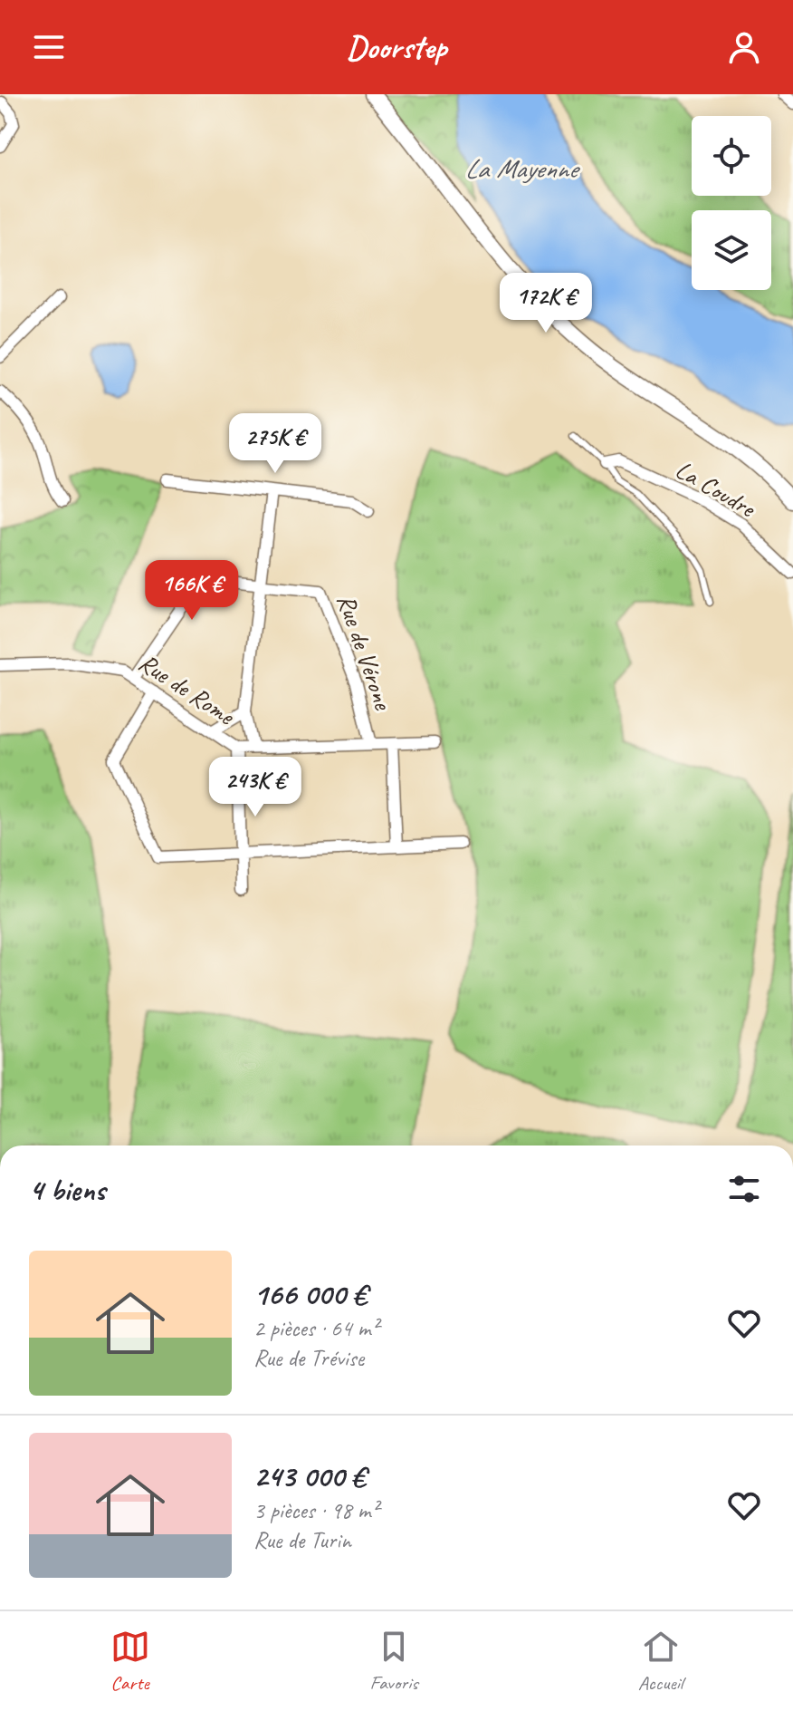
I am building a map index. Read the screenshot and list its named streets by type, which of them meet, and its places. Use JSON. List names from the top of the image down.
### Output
{
  "streets": {
    "street": ["La Coudre", "Rue de Vérone", "Rue de Rome"]
  },
  "crossings": [
    ["Rue de Vérone", "Rue de Rome"]
  ],
  "water": ["La Mayenne"],
  "page": {
    "header": "Doorstep",
    "price": [
      "172K €",
      "275K €",
      "166K €",
      "243K €"
    ],
    "heading": "4 biens",
    "list": [
      {
        "name": "166 000 €",
        "note": "2 pièces · 64 m² · Rue de Trévise"
      },
      {
        "name": "243 000 €",
        "note": "3 pièces · 98 m² · Rue de Turin"
      }
    ],
    "tabs": ["Carte", "Favoris", "Accueil"]
  }
}
